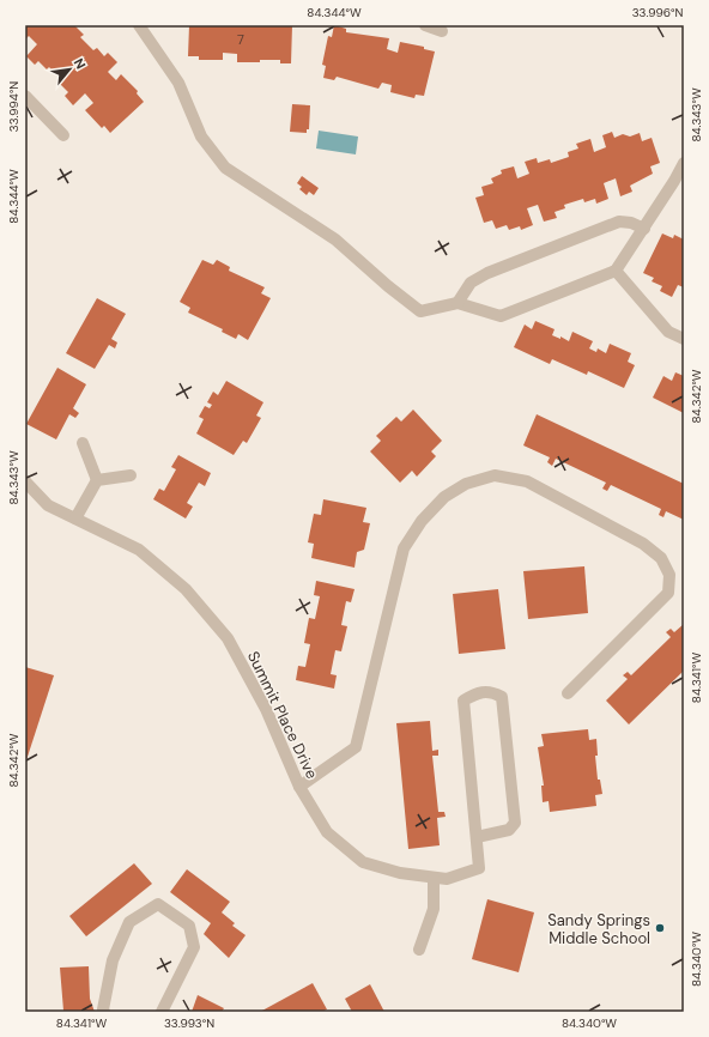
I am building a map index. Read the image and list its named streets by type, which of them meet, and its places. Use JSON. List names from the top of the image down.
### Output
{
  "streets": {
    "street": ["Summit Place Drive"]
  },
  "places": ["Sandy Springs Middle School"],
  "house_numbers": ["7"],
  "north": "top right",
  "coordinates": [
    "84.344°W",
    "33.996°N",
    "33.994°N",
    "84.343°W",
    "84.342°W",
    "84.341°W",
    "84.340°W",
    "33.993°N"
  ]
}
